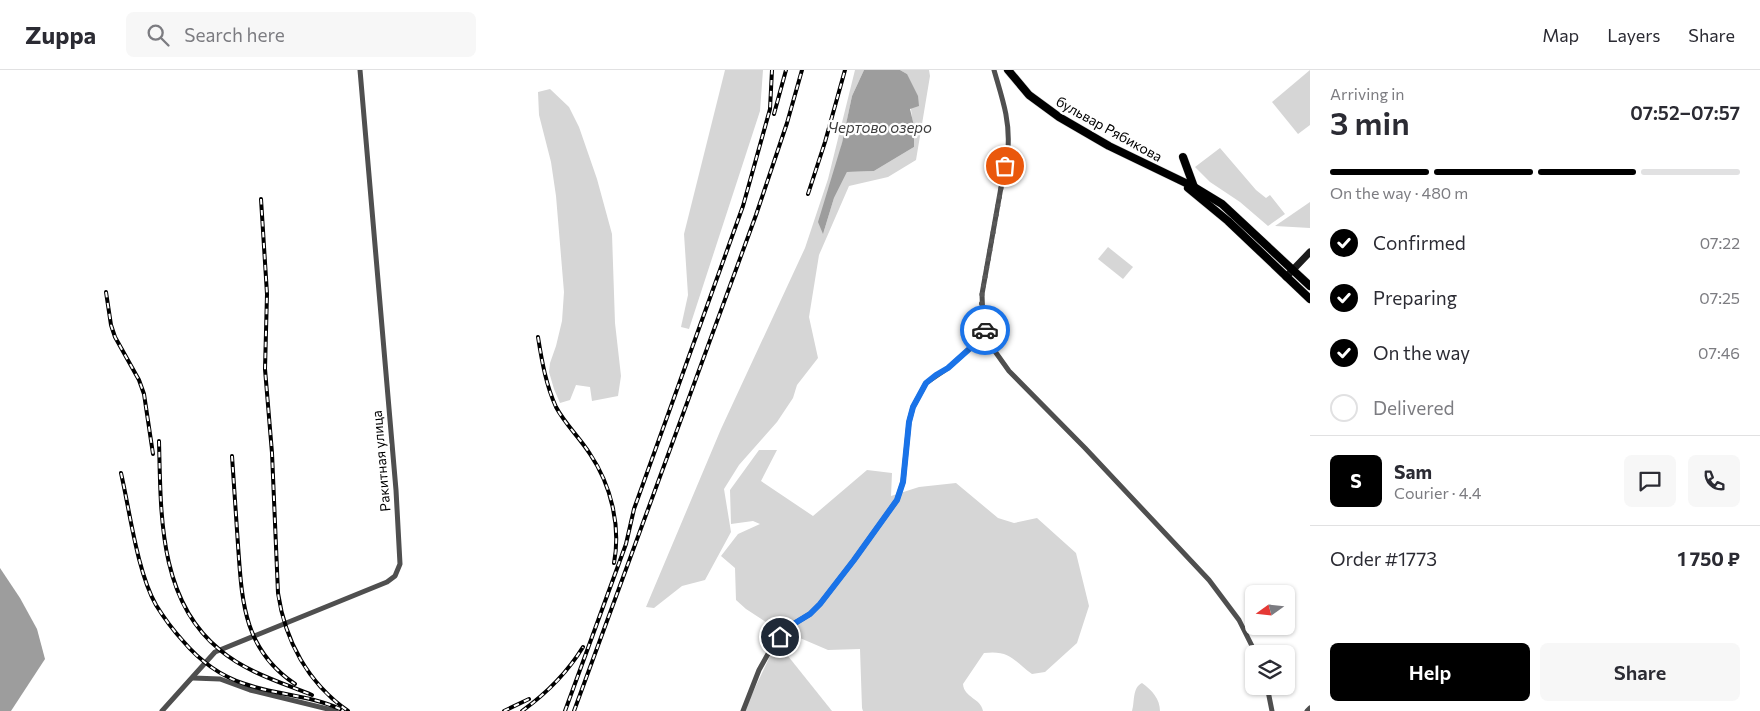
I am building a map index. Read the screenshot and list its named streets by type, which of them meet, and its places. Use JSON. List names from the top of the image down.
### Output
{
  "streets": {
    "main road": ["бульвар Рябикова"],
    "street": ["Ракитная улица"]
  },
  "water": ["Чертово озеро"],
  "north": "left",
  "page": {
    "header": "Zuppa",
    "search": "Search here",
    "nav": ["Map", "Layers", "Share"],
    "heading": ["3 min", "Arriving in", "07:52–07:57"],
    "panel": [
      "Sam",
      "Courier · 4.4",
      "Order #1773",
      "1 750 ₽"
    ],
    "bar": "On the way · 480 m",
    "list": [
      ["Confirmed", "07:22"],
      ["Preparing", "07:25"],
      ["On the way", "07:46"],
      "Delivered"
    ],
    "round": "S",
    "buttons": ["Help", "Share"]
  }
}
